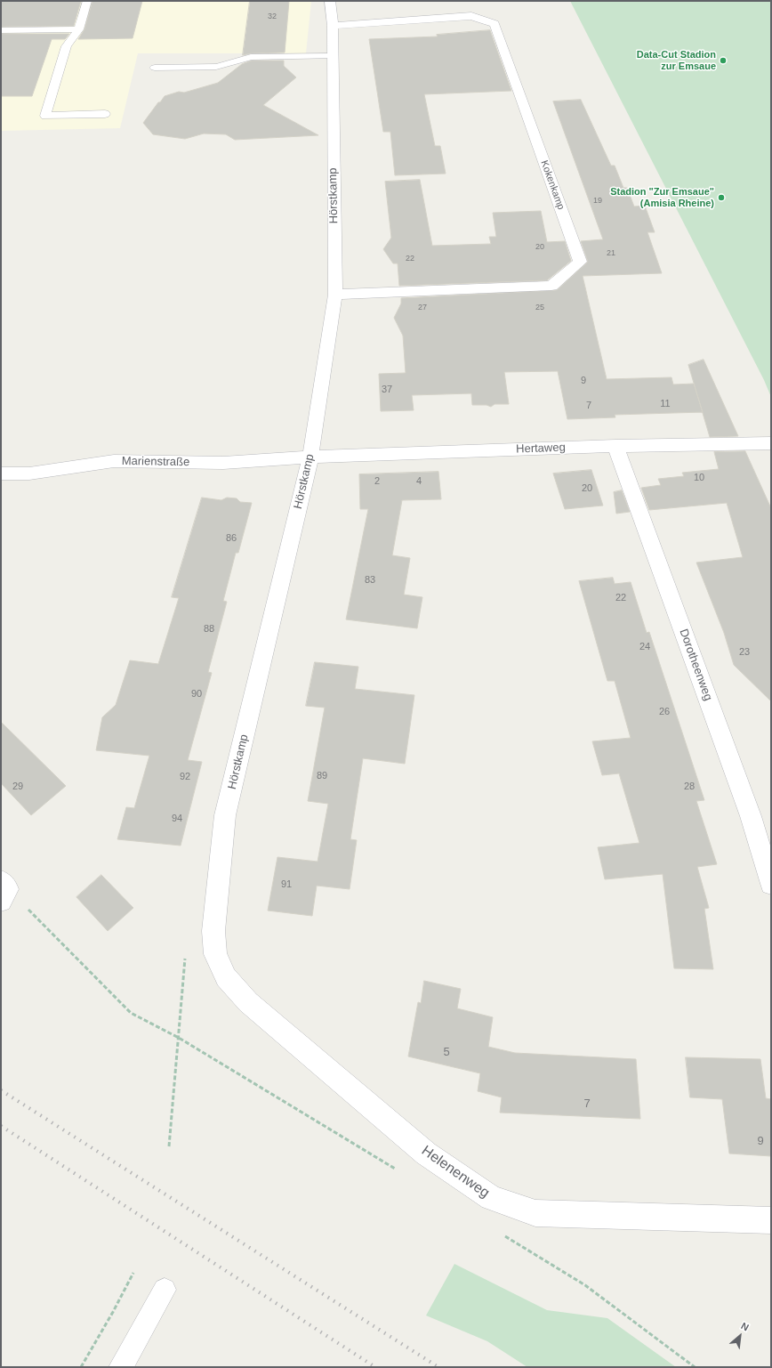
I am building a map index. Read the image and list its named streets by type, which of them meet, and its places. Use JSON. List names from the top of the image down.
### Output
{
  "streets": {
    "street": [
      "Kokenkamp",
      "Hörstkamp",
      "Hertaweg",
      "Marienstraße",
      "Dorotheenweg",
      "Helenenweg"
    ]
  },
  "crossings": [
    ["Kokenkamp", "Hörstkamp"],
    ["Hörstkamp", "Hertaweg"],
    ["Hörstkamp", "Marienstraße"],
    ["Hörstkamp", "Helenenweg"],
    ["Hertaweg", "Marienstraße"],
    ["Hertaweg", "Dorotheenweg"]
  ],
  "places": ["Data-Cut Stadion zur Emsaue", "Stadion \"Zur Emsaue\" (Amisia Rheine)"],
  "house_numbers": [
    "32",
    "19",
    "20",
    "21",
    "22",
    "27",
    "25",
    "9",
    "37",
    "11",
    "7",
    "10",
    "2",
    "4",
    "20",
    "86",
    "83",
    "22",
    "88",
    "24",
    "23",
    "90",
    "26",
    "89",
    "92",
    "29",
    "28",
    "94",
    "91",
    "5",
    "7",
    "9"
  ],
  "north": "top right"
}
